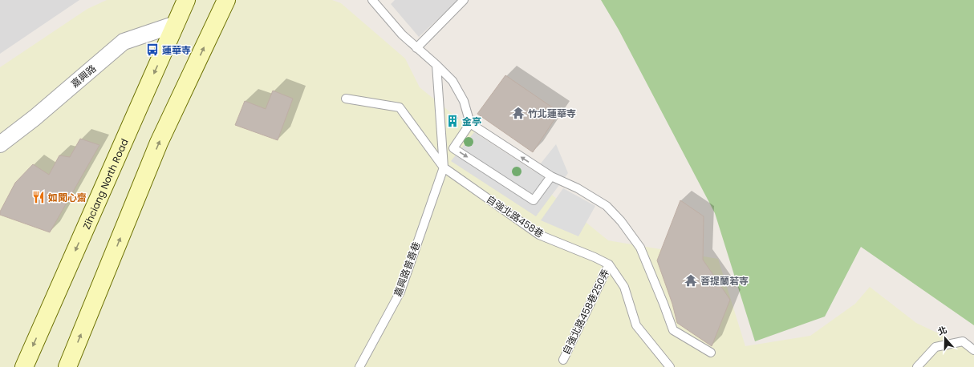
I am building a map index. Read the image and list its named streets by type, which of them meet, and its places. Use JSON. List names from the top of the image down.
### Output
{
  "streets": {
    "main road": ["Zihciang North Road"],
    "street": ["嘉興路"],
    "lane": ["自強北路458巷", "嘉興路普善巷", "自強北路458巷250弄"]
  },
  "crossings": [
    ["嘉興路", "Zihciang North Road"],
    ["自強北路458巷", "嘉興路普善巷"],
    ["自強北路458巷", "自強北路458巷250弄"]
  ],
  "places": {
    "bus stop": ["蓮華寺"],
    "temple": ["竹北蓮華寺", "菩提蘭若寺"],
    "building": ["金亭"],
    "restaurant": ["如聞心齋"]
  },
  "north": "top"
}
